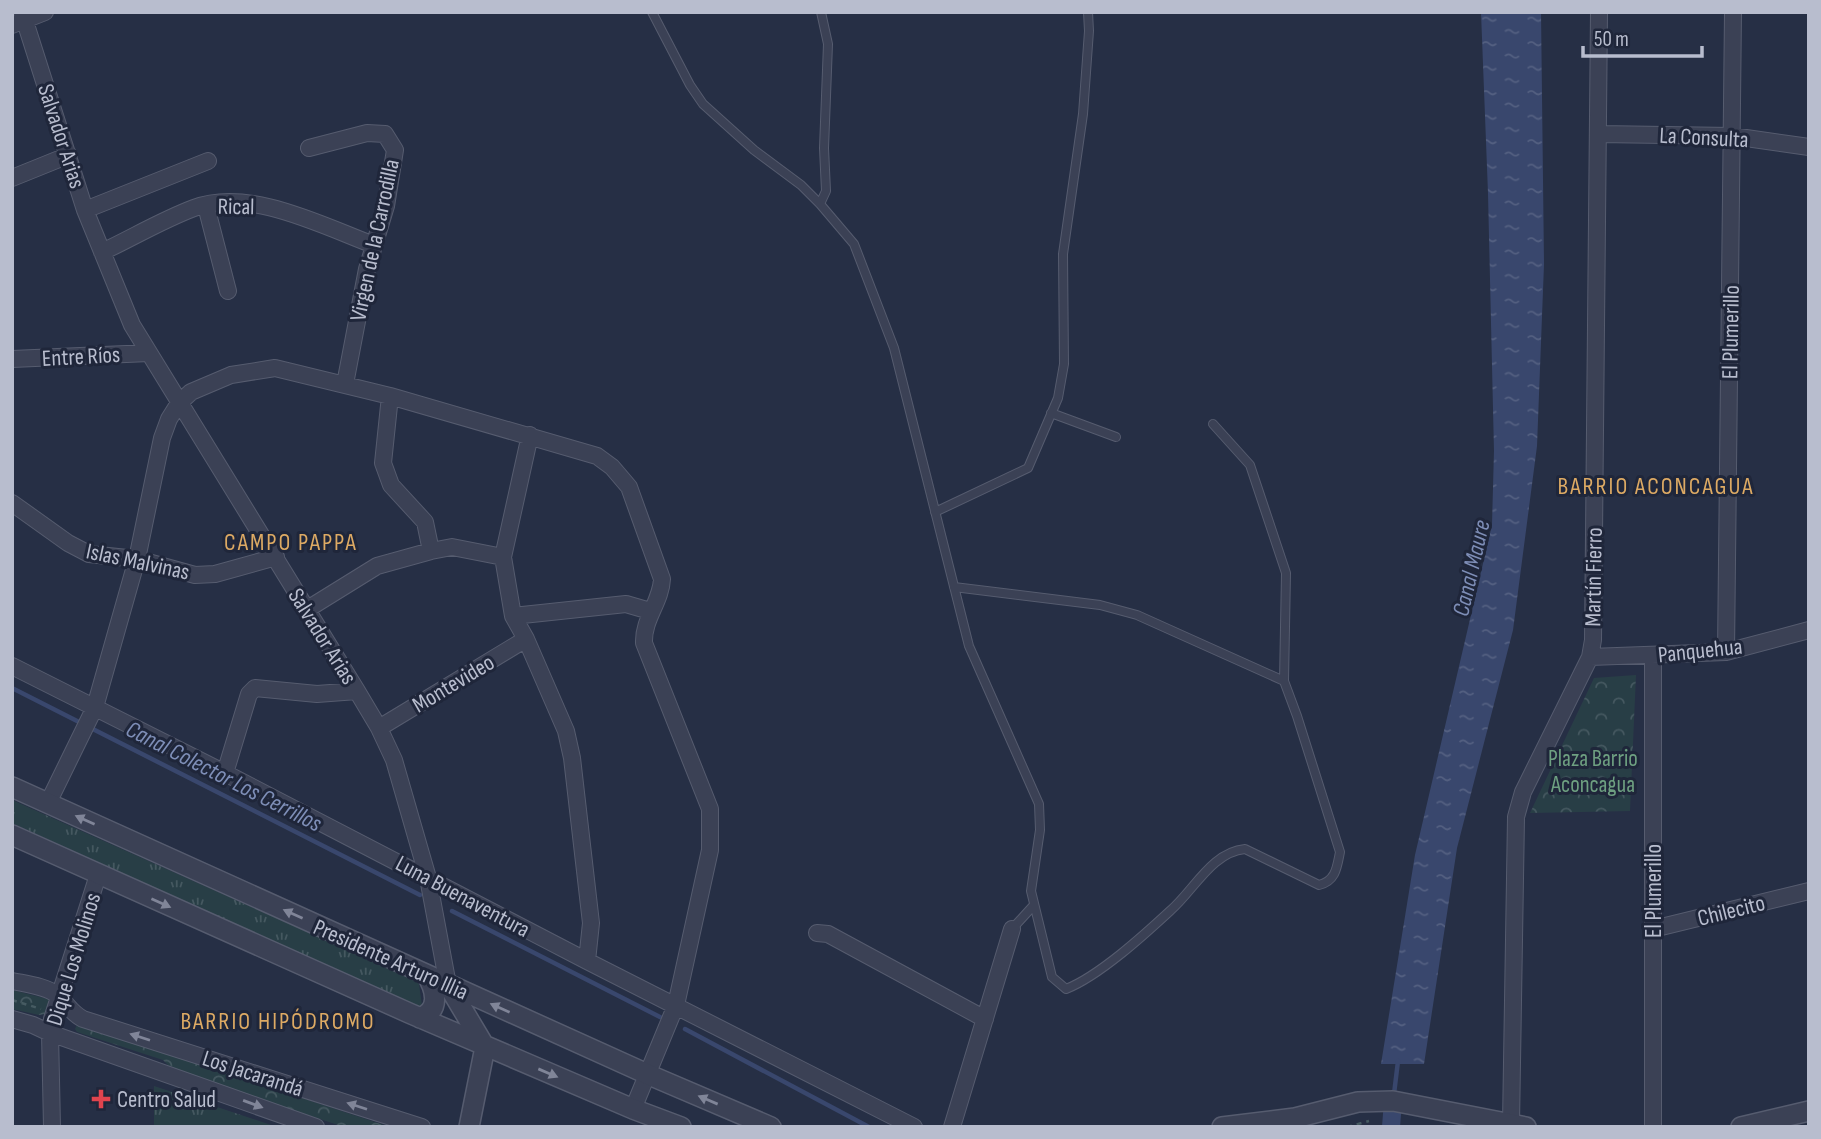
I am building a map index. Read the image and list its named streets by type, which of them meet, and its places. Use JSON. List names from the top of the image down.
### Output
{
  "streets": {
    "street": [
      "Salvador Arias",
      "La Consulta",
      "Rical",
      "Virgen de la Carrodilla",
      "El Plumerillo",
      "Entre Ríos",
      "Islas Malvinas",
      "Martín Fierro",
      "Panquehua",
      "Montevideo",
      "Luna Buenaventura",
      "Chilecito",
      "Dique Los Molinos",
      "Presidente Arturo Illia",
      "Los Jacarandá"
    ]
  },
  "crossings": [
    ["Salvador Arias", "Rical"],
    ["Salvador Arias", "Entre Ríos"],
    ["Salvador Arias", "Islas Malvinas"],
    ["Salvador Arias", "Montevideo"],
    ["Salvador Arias", "Luna Buenaventura"],
    ["Salvador Arias", "Presidente Arturo Illia"],
    ["La Consulta", "El Plumerillo"],
    ["La Consulta", "Martín Fierro"],
    ["Rical", "Virgen de la Carrodilla"],
    ["El Plumerillo", "Panquehua"],
    ["El Plumerillo", "Chilecito"],
    ["Martín Fierro", "Panquehua"],
    ["Dique Los Molinos", "Presidente Arturo Illia"],
    ["Dique Los Molinos", "Los Jacarandá"]
  ],
  "districts": ["BARRIO ACONCAGUA", "CAMPO PAPPA", "BARRIO HIPÓDROMO"],
  "water": ["Canal Maure", "Canal Colector Los Cerrillos"],
  "parks": ["Plaza Barrio Aconcagua"],
  "places": {
    "health": ["Centro Salud"]
  },
  "scale_bar": "50 m"
}
